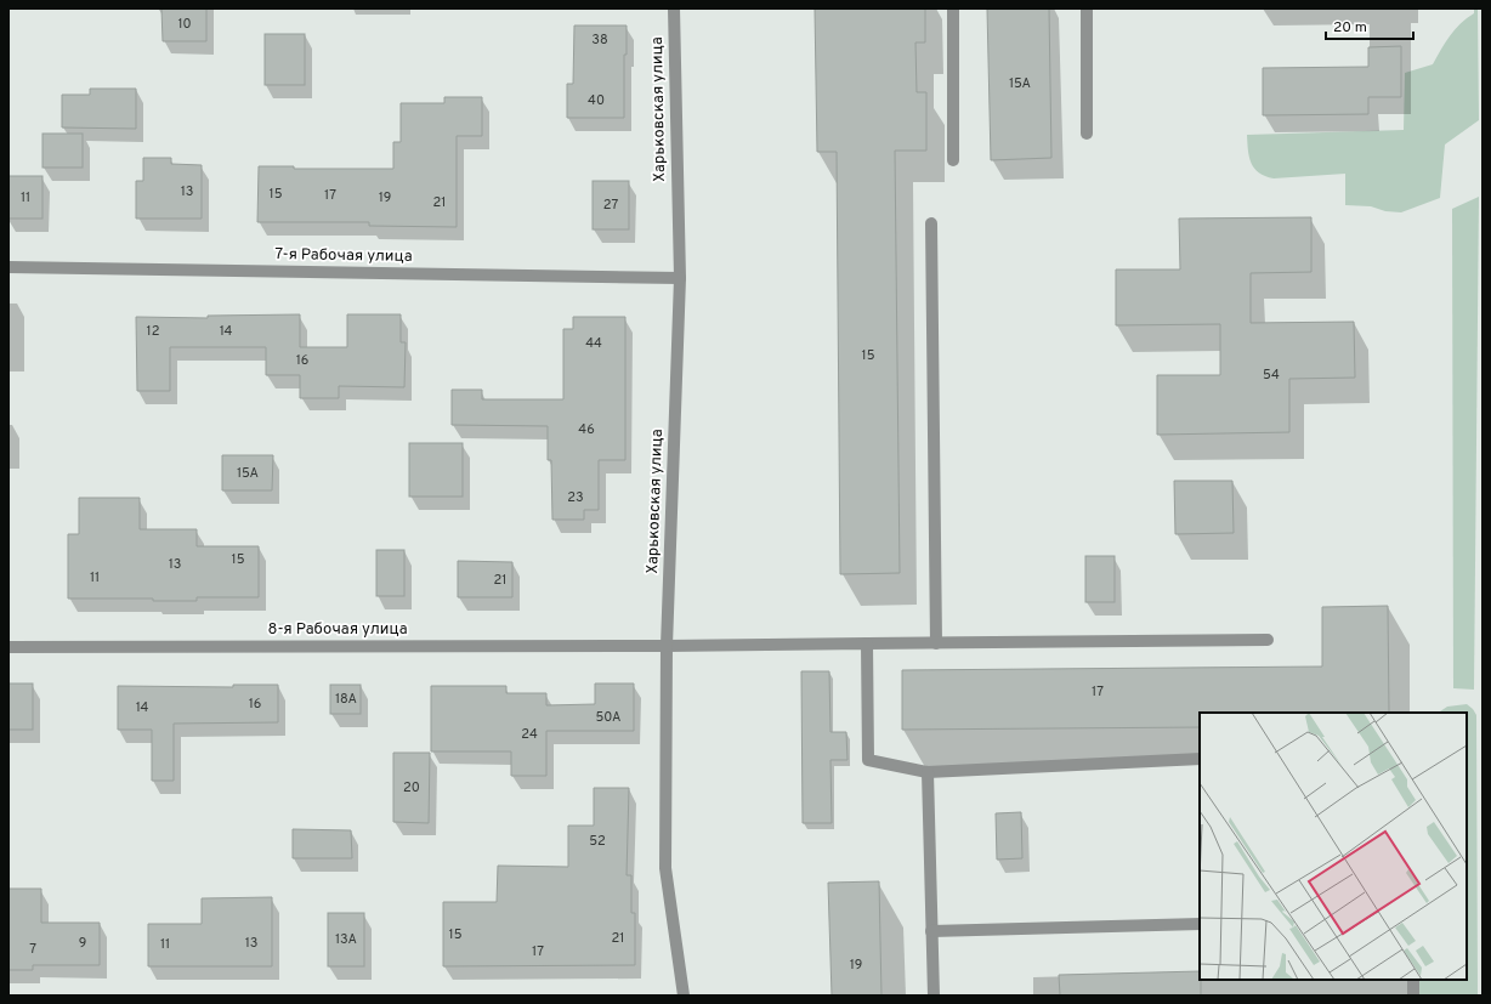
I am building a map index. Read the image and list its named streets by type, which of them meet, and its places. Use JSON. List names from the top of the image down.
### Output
{
  "streets": {
    "street": ["Харьковская улица", "7-я Рабочая улица", "8-я Рабочая улица"]
  },
  "crossings": [
    ["Харьковская улица", "7-я Рабочая улица"],
    ["Харьковская улица", "8-я Рабочая улица"]
  ],
  "house_numbers": [
    "10",
    "38",
    "15А",
    "40",
    "13",
    "15",
    "17",
    "11",
    "19",
    "21",
    "27",
    "12",
    "14",
    "44",
    "15",
    "16",
    "54",
    "46",
    "15А",
    "23",
    "15",
    "13",
    "11",
    "21",
    "17",
    "18А",
    "16",
    "14",
    "50А",
    "24",
    "20",
    "52",
    "15",
    "21",
    "13А",
    "9",
    "13",
    "11",
    "7",
    "17",
    "19"
  ],
  "scale_bar": "20 m"
}
